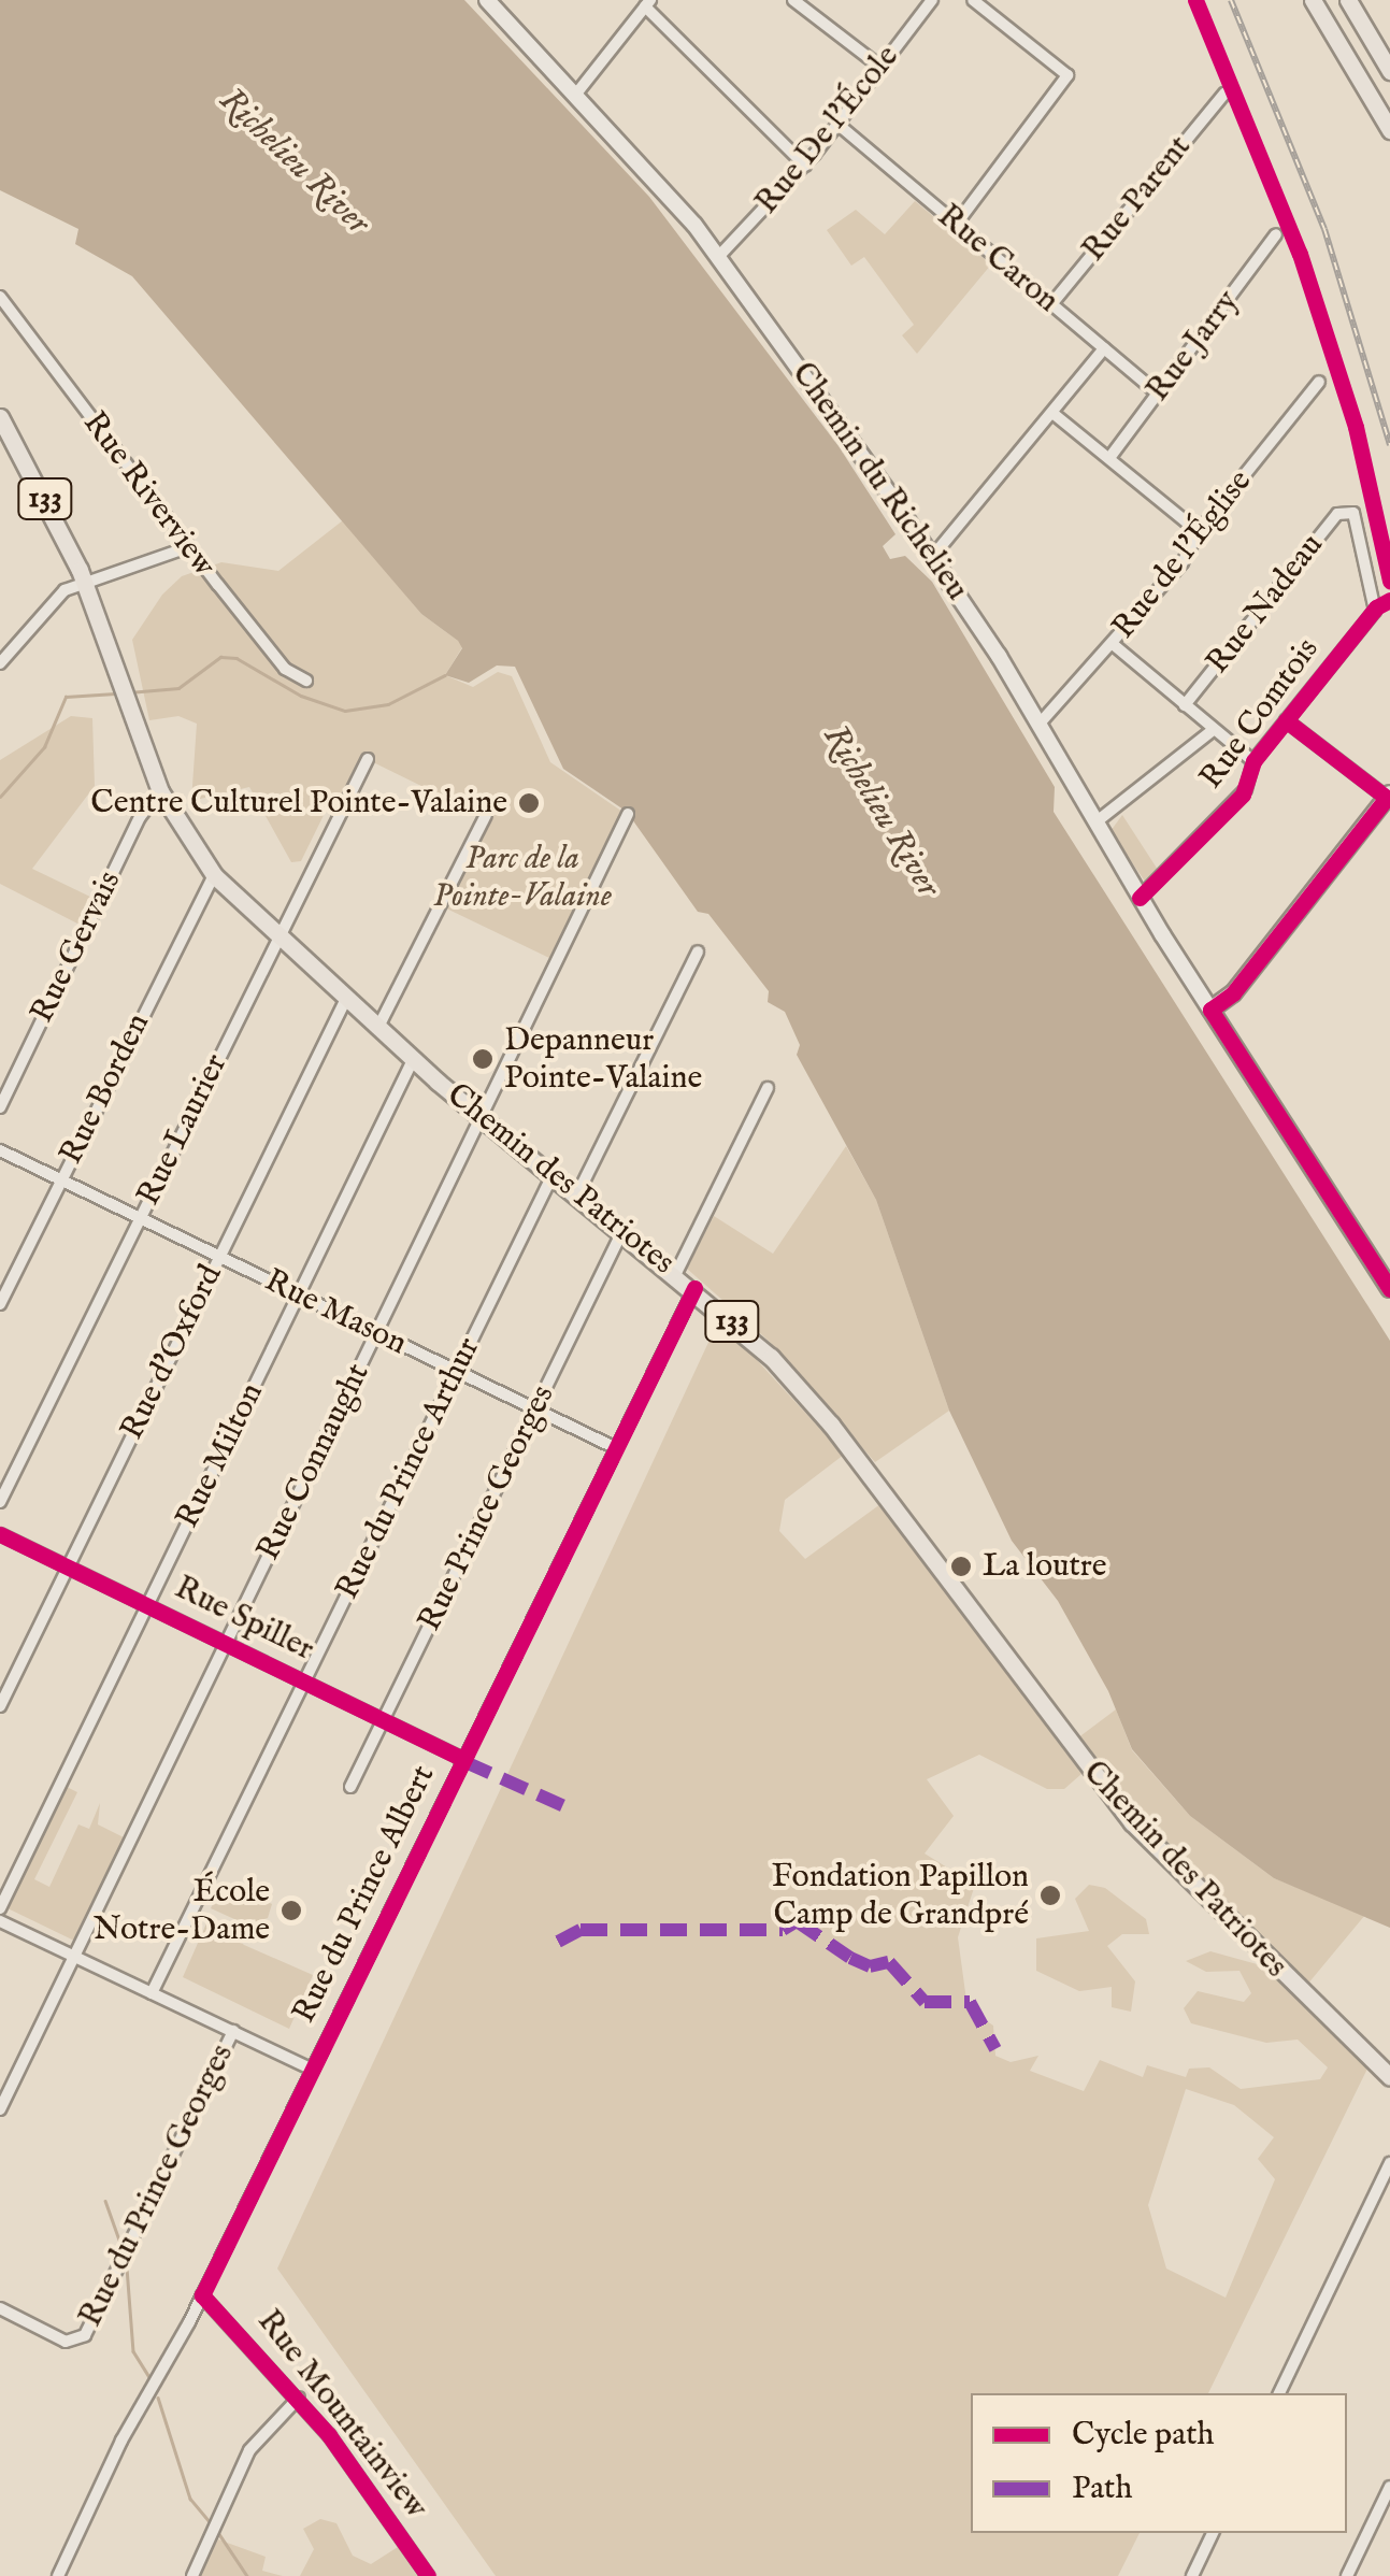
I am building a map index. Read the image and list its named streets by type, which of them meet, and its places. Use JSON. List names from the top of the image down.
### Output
{
  "streets": {
    "main road": ["Chemin du Richelieu", "133", "Chemin des Patriotes"],
    "street": [
      "Rue De l'École",
      "Rue Parent",
      "Rue Caron",
      "Rue Jarry",
      "Rue Riverview",
      "Rue de l'Église",
      "Rue Nadeau",
      "Rue Comtois",
      "Rue Gervais",
      "Rue Borden",
      "Rue Laurier",
      "Rue Mason",
      "Rue d'Oxford",
      "Rue Milton",
      "Rue Connaught",
      "Rue du Prince Arthur",
      "Rue Prince Georges",
      "Rue Spiller",
      "Rue du Prince Albert",
      "Rue du Prince Georges",
      "Rue Mountainview"
    ]
  },
  "crossings": [
    ["Rue De l'École", "Rue Caron"],
    ["Rue De l'École", "Chemin du Richelieu"],
    ["Rue Parent", "Rue Caron"],
    ["Rue Caron", "Rue Jarry"],
    ["Chemin du Richelieu", "Rue de l'Église"],
    ["Chemin du Richelieu", "Rue Comtois"],
    ["Rue Nadeau", "Rue Comtois"],
    ["Rue Gervais", "Chemin des Patriotes"],
    ["Rue Borden", "Chemin des Patriotes"],
    ["Rue Borden", "Rue Mason"],
    ["Rue Laurier", "Chemin des Patriotes"],
    ["Rue Laurier", "Rue Mason"],
    ["Chemin des Patriotes", "Rue d'Oxford"],
    ["Chemin des Patriotes", "Rue Milton"],
    ["Chemin des Patriotes", "Rue Connaught"],
    ["Chemin des Patriotes", "Rue du Prince Arthur"],
    ["Chemin des Patriotes", "Rue Prince Georges"],
    ["Chemin des Patriotes", "Rue du Prince Albert"],
    ["Rue Mason", "Rue d'Oxford"],
    ["Rue Mason", "Rue Milton"],
    ["Rue Mason", "Rue Connaught"],
    ["Rue Mason", "Rue du Prince Arthur"],
    ["Rue Mason", "Rue Prince Georges"],
    ["Rue Mason", "Rue du Prince Albert"],
    ["Rue d'Oxford", "Rue Spiller"],
    ["Rue Milton", "Rue Spiller"],
    ["Rue Connaught", "Rue Spiller"],
    ["Rue du Prince Arthur", "Rue Spiller"],
    ["Rue Prince Georges", "Rue Spiller"],
    ["Rue Spiller", "Rue du Prince Albert"],
    ["Rue du Prince Albert", "Rue Mountainview"]
  ],
  "water": ["Richelieu River"],
  "parks": ["Parc de la Pointe-Valaine"],
  "places": [
    "Centre Culturel Pointe-Valaine",
    "Depanneur Pointe-Valaine",
    "La loutre",
    "Fondation Papillon Camp de Grandpré",
    "École Notre-Dame"
  ],
  "legend": ["Cycle path", "Path"]
}
